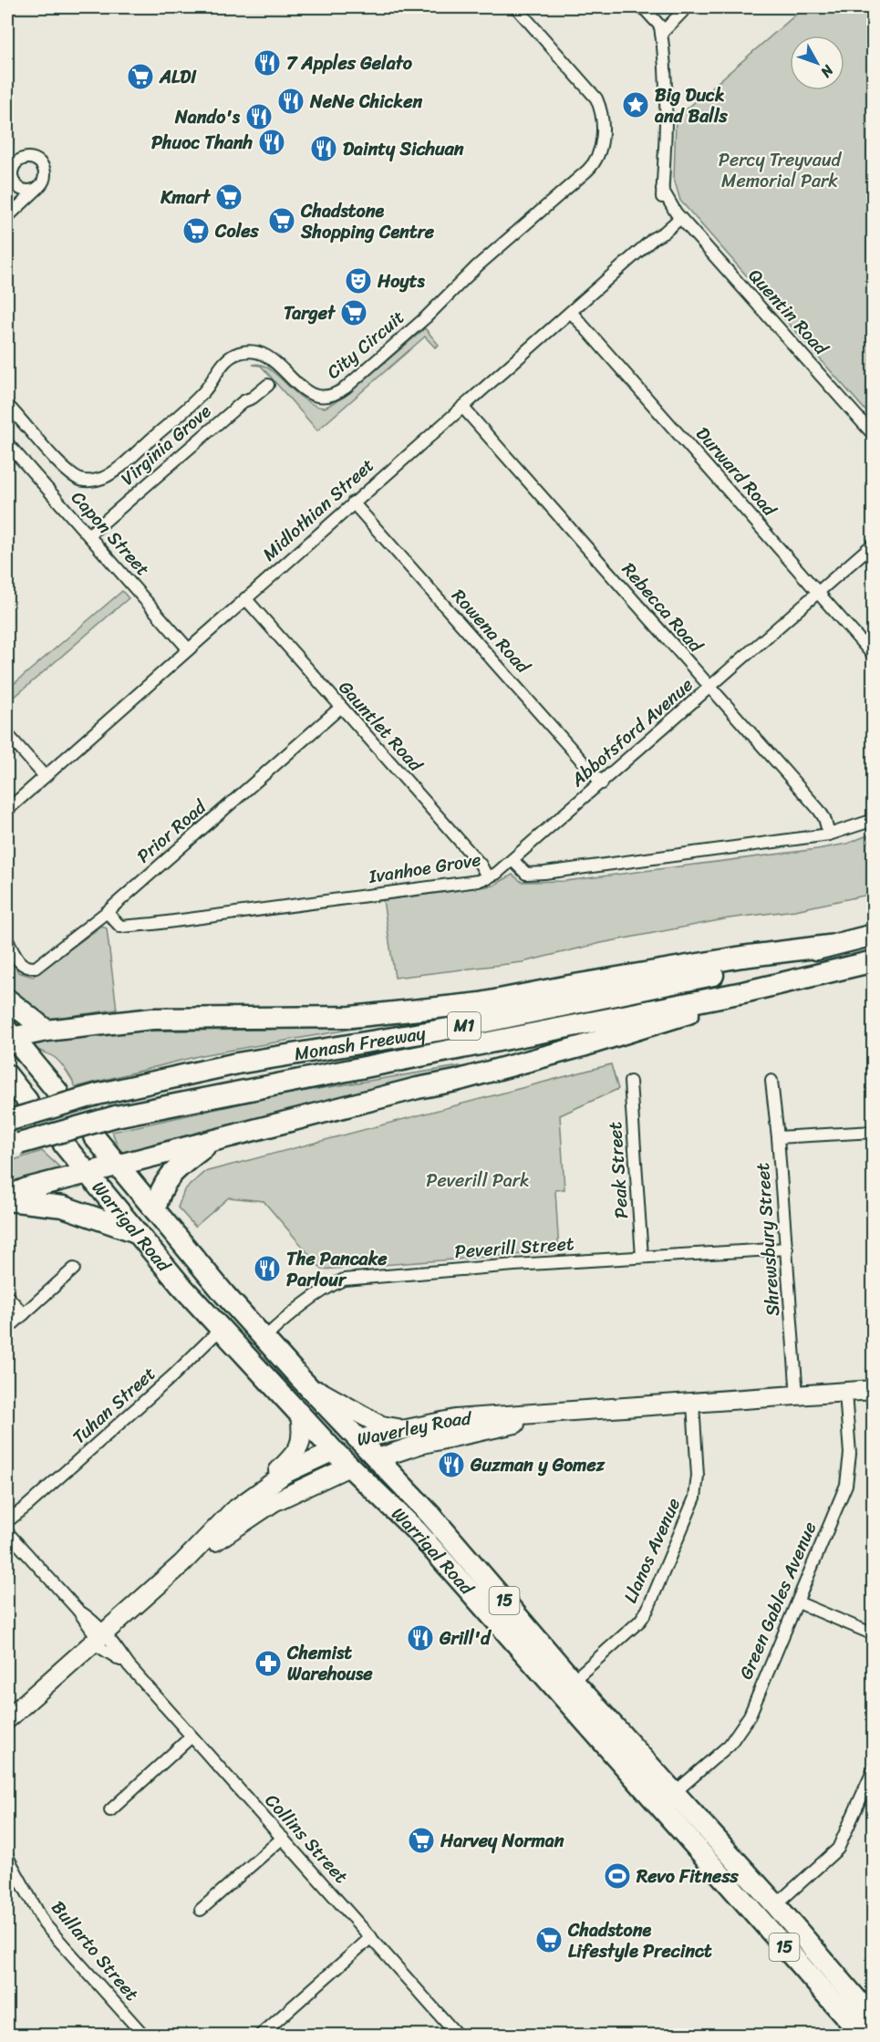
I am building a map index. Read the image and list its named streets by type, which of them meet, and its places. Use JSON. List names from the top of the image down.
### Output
{
  "streets": {
    "highway": [
      "M1",
      "Monash Freeway",
      "Warrigal Road",
      "Waverley Road",
      "15"
    ],
    "street": [
      "Quentin Road",
      "City Circuit",
      "Virginia Grove",
      "Durward Road",
      "Midlothian Street",
      "Capon Street",
      "Rebecca Road",
      "Rowena Road",
      "Gauntlet Road",
      "Abbotsford Avenue",
      "Prior Road",
      "Ivanhoe Grove",
      "Peak Street",
      "Shrewsbury Street",
      "Peverill Street",
      "Tuhan Street",
      "Llanos Avenue",
      "Green Gables Avenue",
      "Collins Street",
      "Bullarto Street"
    ]
  },
  "crossings": [
    ["Quentin Road", "Midlothian Street"],
    ["Virginia Grove", "Capon Street"],
    ["Durward Road", "Midlothian Street"],
    ["Durward Road", "Abbotsford Avenue"],
    ["Midlothian Street", "Capon Street"],
    ["Midlothian Street", "Rebecca Road"],
    ["Midlothian Street", "Rowena Road"],
    ["Midlothian Street", "Gauntlet Road"],
    ["Rebecca Road", "Abbotsford Avenue"],
    ["Rowena Road", "Abbotsford Avenue"],
    ["Gauntlet Road", "Prior Road"],
    ["Gauntlet Road", "Ivanhoe Grove"],
    ["Abbotsford Avenue", "Ivanhoe Grove"],
    ["Prior Road", "Ivanhoe Grove"],
    ["Peak Street", "Peverill Street"],
    ["Warrigal Road", "Peverill Street"],
    ["Warrigal Road", "Tuhan Street"],
    ["Warrigal Road", "Waverley Road"],
    ["Warrigal Road", "Llanos Avenue"],
    ["Warrigal Road", "Green Gables Avenue"],
    ["Shrewsbury Street", "Peverill Street"],
    ["Shrewsbury Street", "Waverley Road"],
    ["Waverley Road", "Llanos Avenue"],
    ["Waverley Road", "Green Gables Avenue"],
    ["Waverley Road", "Collins Street"]
  ],
  "parks": ["Percy Treyvaud Memorial Park", "Peverill Park"],
  "places": {
    "restaurant": [
      "7 Apples Gelato",
      "NeNe Chicken",
      "Nando's",
      "Phuoc Thanh",
      "Dainty Sichuan",
      "The Pancake Parlour",
      "Guzman y Gomez",
      "Grill'd"
    ],
    "supermarket": [
      "ALDI",
      "Kmart",
      "Chadstone Shopping Centre",
      "Coles",
      "Target",
      "Harvey Norman",
      "Chadstone Lifestyle Precinct"
    ],
    "place": ["Big Duck and Balls"],
    "theatre": ["Hoyts"],
    "pharmacy": ["Chemist Warehouse"],
    "sports": ["Revo Fitness"]
  },
  "north": "bottom right"
}
